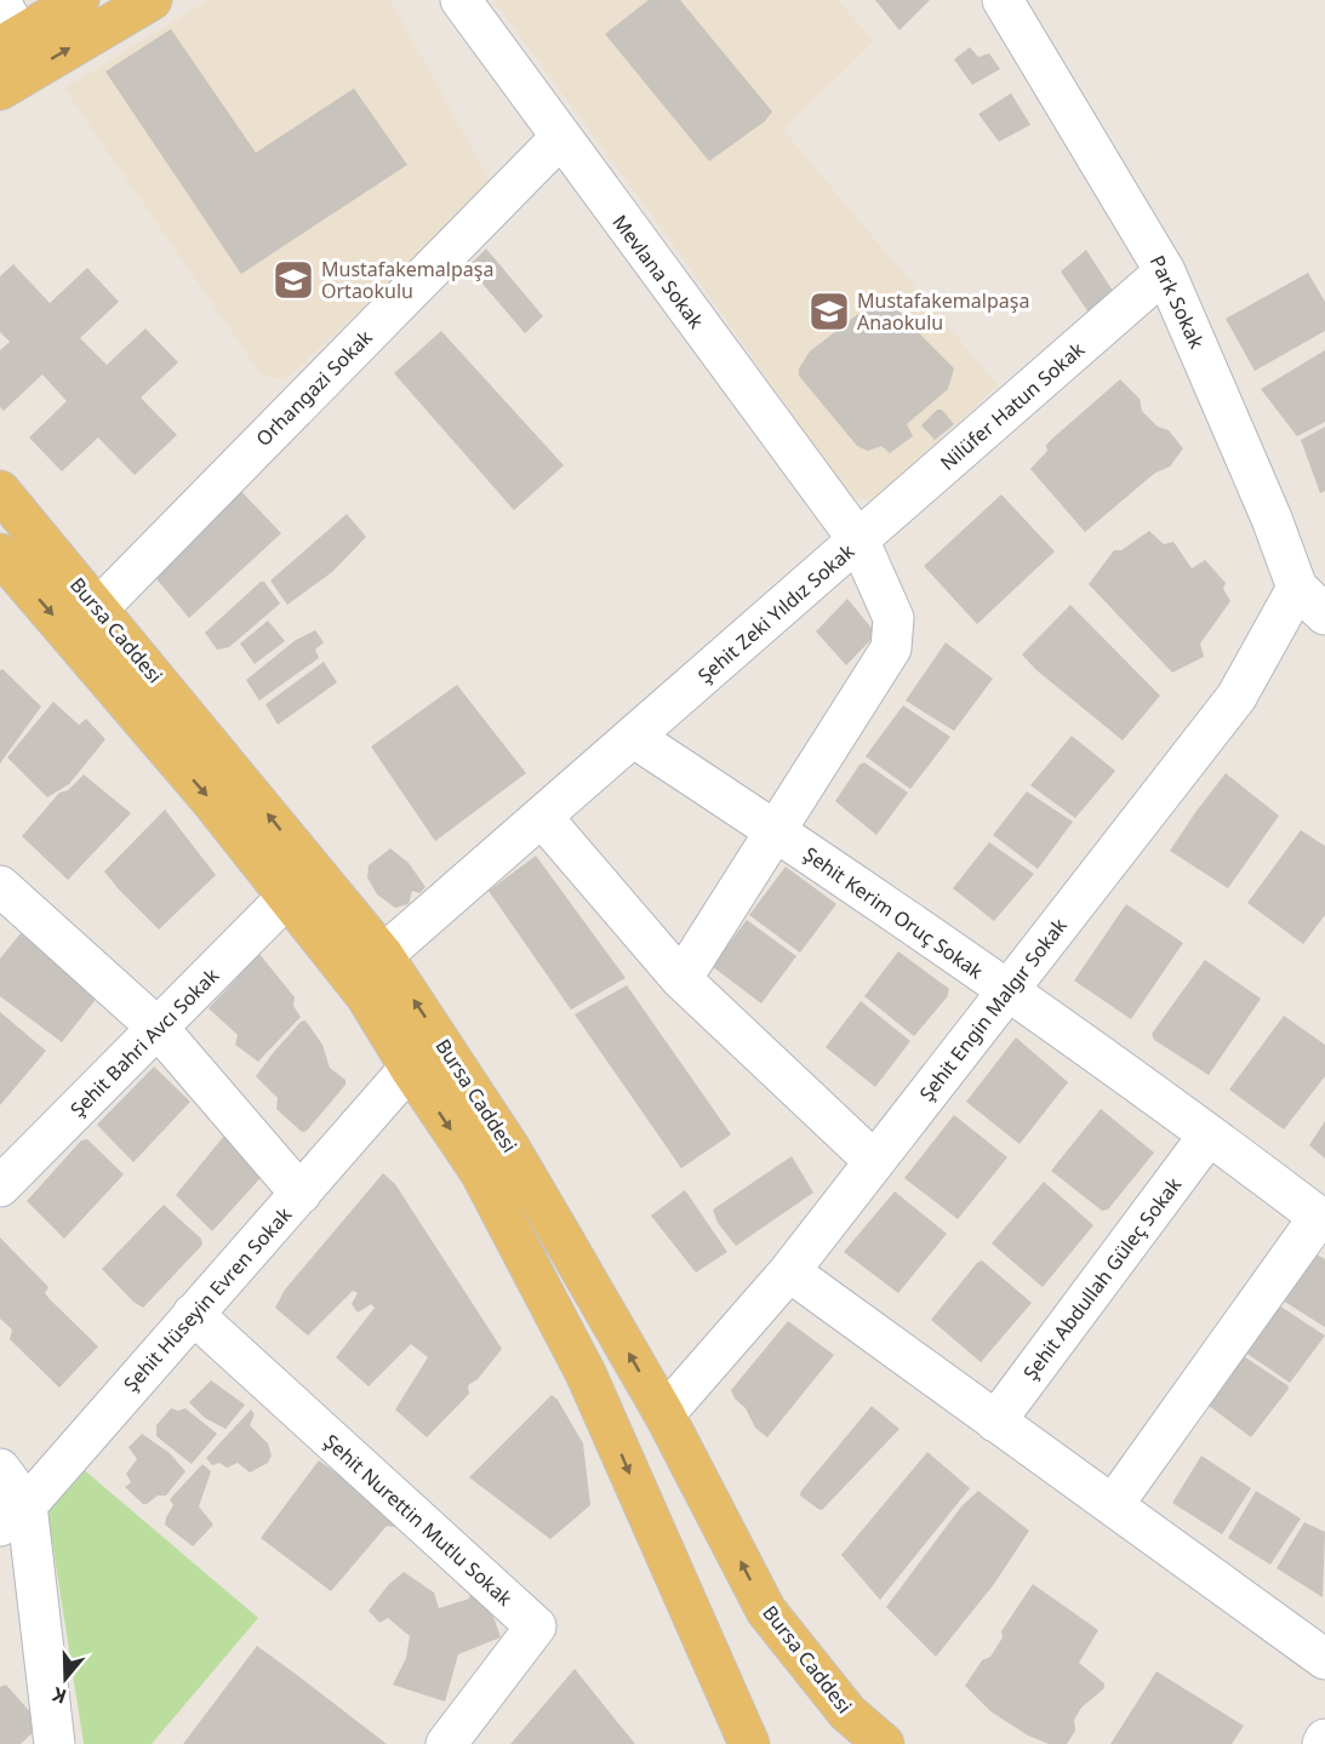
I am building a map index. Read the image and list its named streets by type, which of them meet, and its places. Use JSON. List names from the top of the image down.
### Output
{
  "streets": {
    "main road": ["Bursa Caddesi"],
    "street": [
      "Mevlana Sokak",
      "Park Sokak",
      "Orhangazi Sokak",
      "Nilüfer Hatun Sokak",
      "Şehit Zeki Yıldız Sokak",
      "Şehit Kerim Oruç Sokak",
      "Şehit Engin Malgır Sokak",
      "Şehit Bahri Avcı Sokak",
      "Şehit Abdullah Güleç Sokak",
      "Şehit Hüseyin Evren Sokak",
      "Şehit Nurettin Mutlu Sokak"
    ]
  },
  "crossings": [
    ["Mevlana Sokak", "Orhangazi Sokak"],
    ["Mevlana Sokak", "Nilüfer Hatun Sokak"],
    ["Mevlana Sokak", "Şehit Zeki Yıldız Sokak"],
    ["Park Sokak", "Nilüfer Hatun Sokak"],
    ["Park Sokak", "Şehit Engin Malgır Sokak"],
    ["Orhangazi Sokak", "Bursa Caddesi"],
    ["Nilüfer Hatun Sokak", "Şehit Zeki Yıldız Sokak"],
    ["Şehit Zeki Yıldız Sokak", "Bursa Caddesi"],
    ["Şehit Zeki Yıldız Sokak", "Şehit Kerim Oruç Sokak"],
    ["Bursa Caddesi", "Şehit Engin Malgır Sokak"],
    ["Bursa Caddesi", "Şehit Bahri Avcı Sokak"],
    ["Bursa Caddesi", "Şehit Hüseyin Evren Sokak"],
    ["Şehit Kerim Oruç Sokak", "Şehit Engin Malgır Sokak"],
    ["Şehit Kerim Oruç Sokak", "Şehit Abdullah Güleç Sokak"],
    ["Şehit Hüseyin Evren Sokak", "Şehit Nurettin Mutlu Sokak"]
  ],
  "places": {
    "school or university": ["Mustafakemalpaşa Ortaokulu", "Mustafakemalpaşa Anaokulu"]
  },
  "north": "bottom"
}
